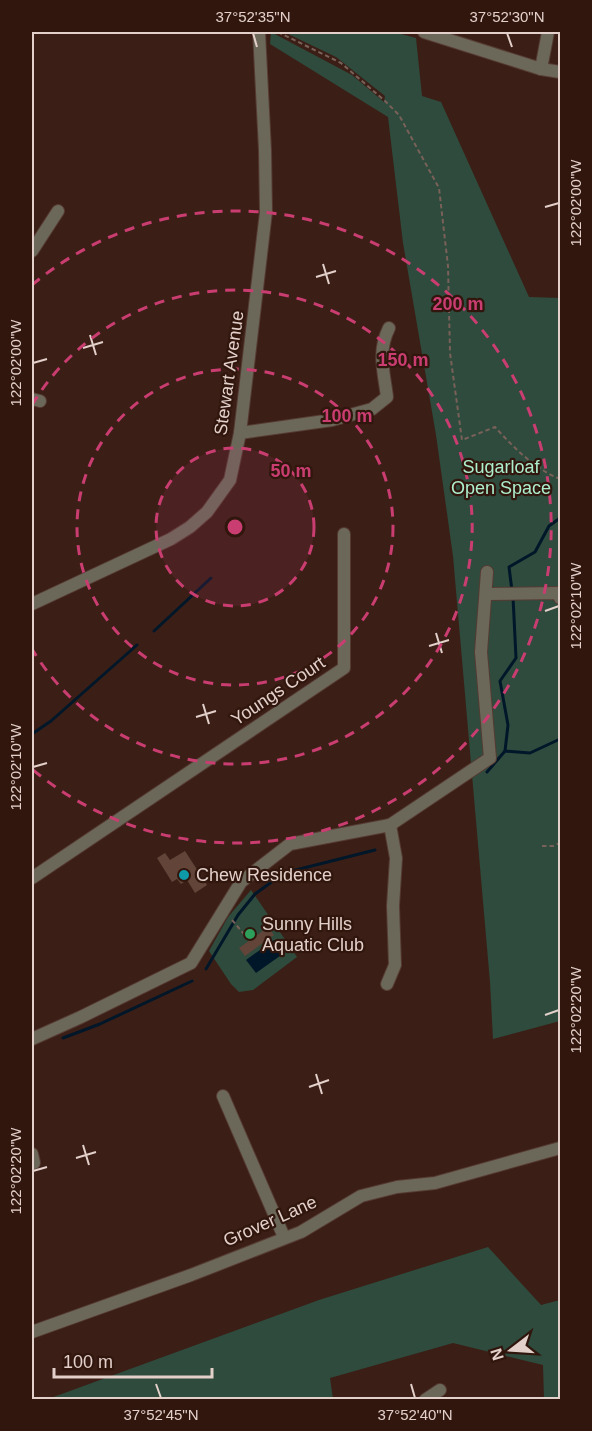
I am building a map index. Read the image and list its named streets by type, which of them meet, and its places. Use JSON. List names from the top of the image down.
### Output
{
  "streets": {
    "street": ["Stewart Avenue", "Youngs Court", "Grover Lane"]
  },
  "parks": ["Sugarloaf Open Space"],
  "places": ["Chew Residence", "Sunny Hills Aquatic Club"],
  "scale_bar": "100 m",
  "north": "left",
  "coordinates": [
    "37°52'35\"N",
    "37°52'30\"N",
    "122°02'00\"W",
    "122°02'10\"W",
    "122°02'20\"W",
    "37°52'45\"N",
    "37°52'40\"N"
  ],
  "rings": [
    "200 m",
    "150 m",
    "100 m",
    "50 m"
  ]
}
